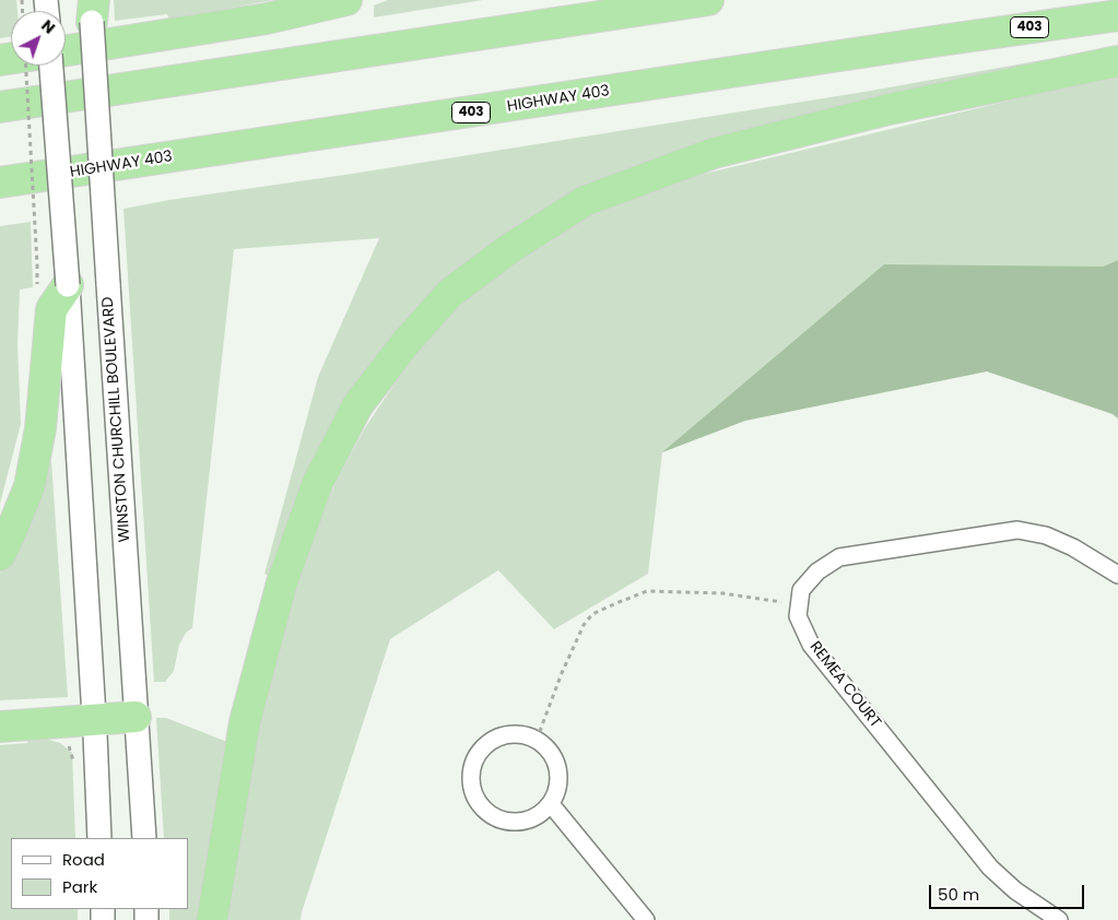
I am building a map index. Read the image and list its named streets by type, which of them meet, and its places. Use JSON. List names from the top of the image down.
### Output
{
  "streets": {
    "highway": ["403", "HIGHWAY 403"],
    "main road": ["WINSTON CHURCHILL BOULEVARD"],
    "street": ["REMEA COURT"]
  },
  "legend": ["Road", "Park"],
  "scale_bar": "50 m",
  "north": "top right"
}
